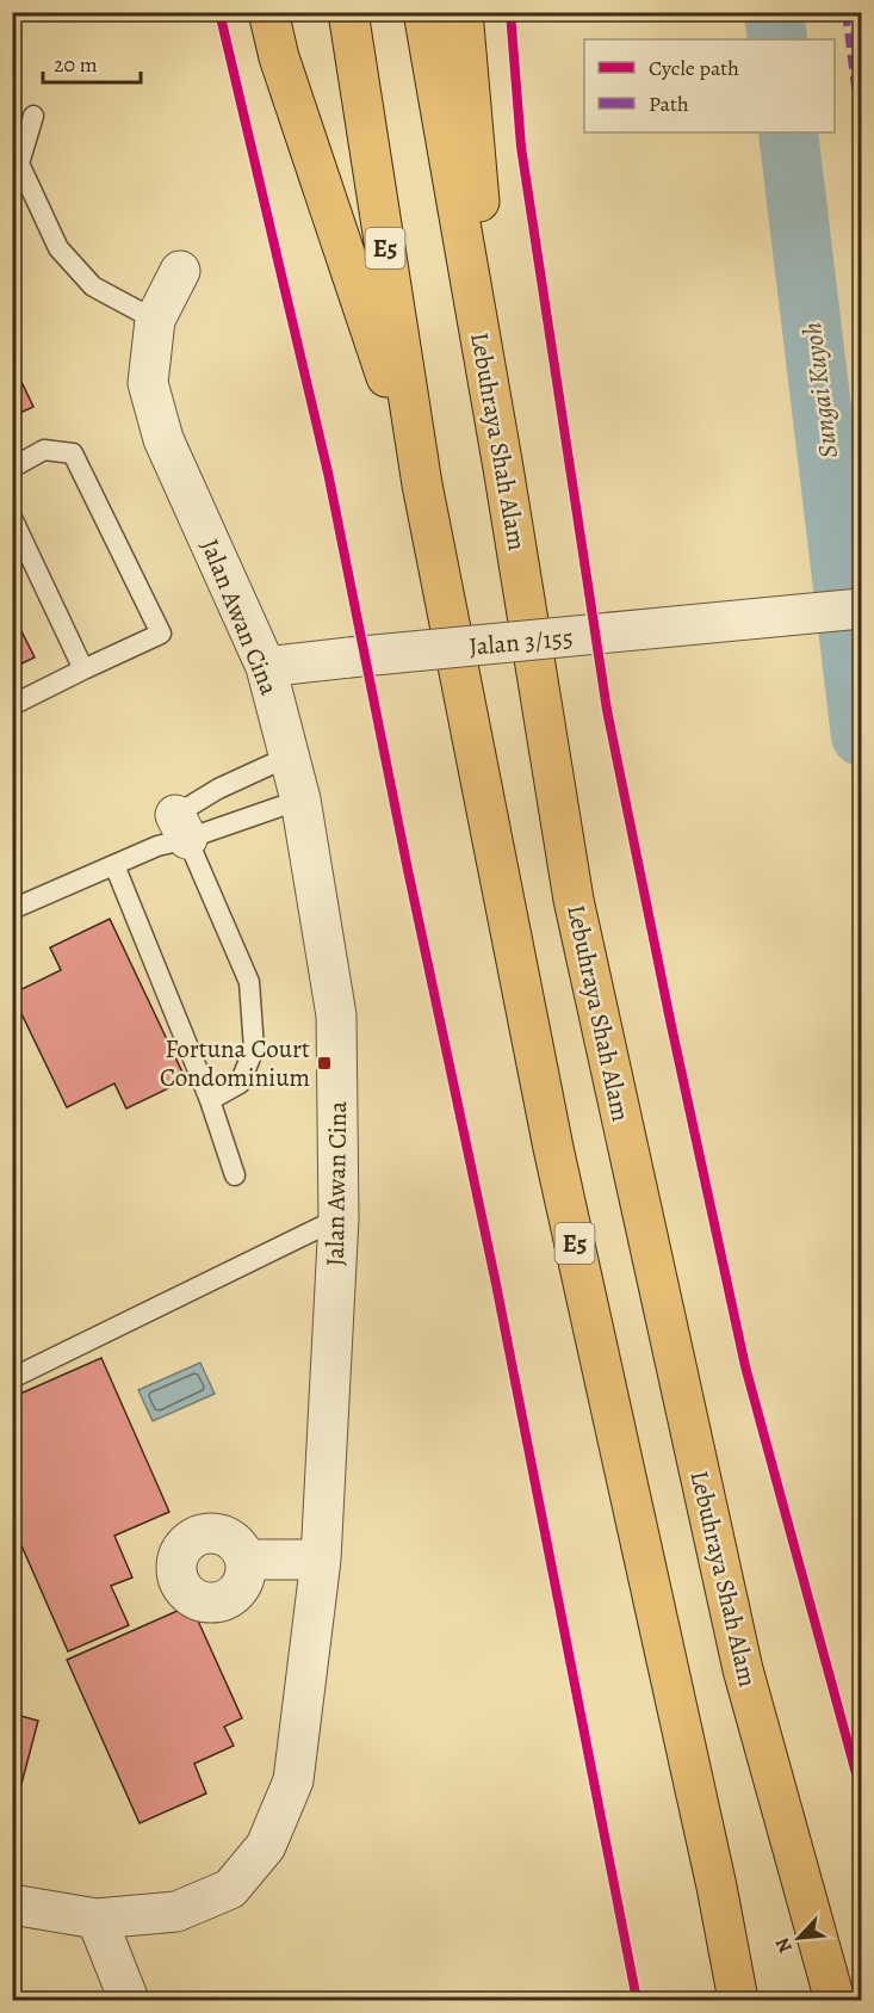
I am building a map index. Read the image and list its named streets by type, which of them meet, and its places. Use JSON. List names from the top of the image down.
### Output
{
  "streets": {
    "highway": ["E5", "Lebuhraya Shah Alam"],
    "street": ["Jalan Awan Cina", "Jalan 3/155"]
  },
  "crossings": [
    ["Jalan Awan Cina", "Jalan 3/155"]
  ],
  "water": ["Sungai Kuyoh"],
  "places": {
    "transit": ["Fortuna Court Condominium"]
  },
  "legend": ["Cycle path", "Path"],
  "scale_bar": "20 m",
  "north": "bottom left"
}
